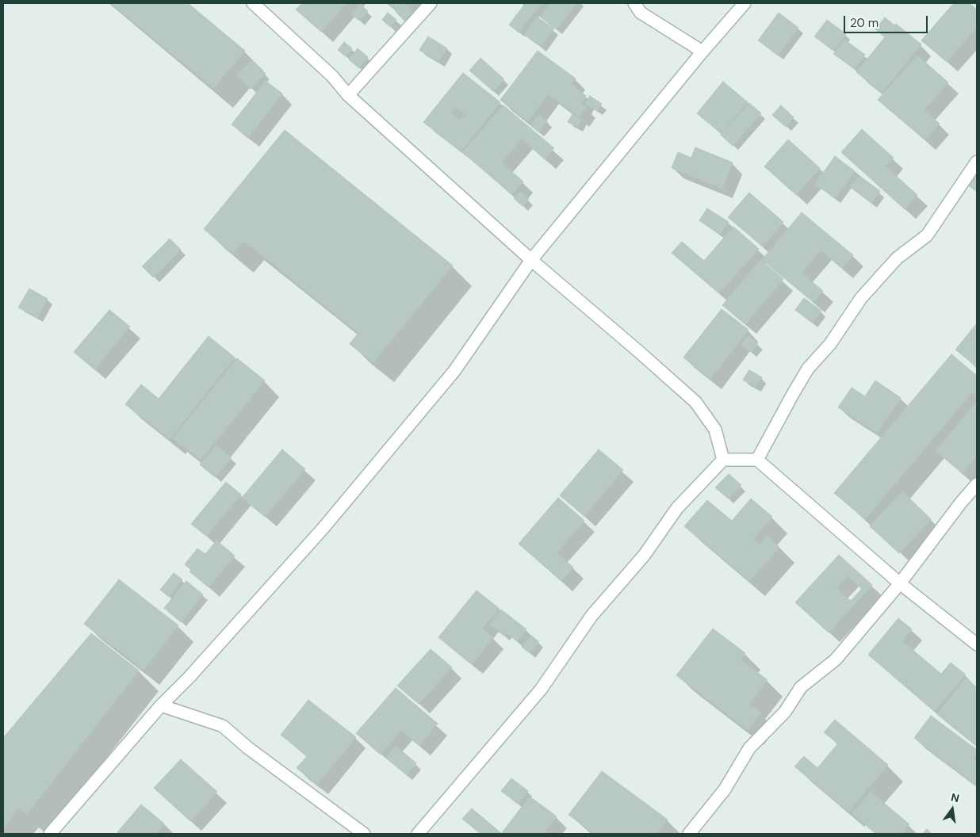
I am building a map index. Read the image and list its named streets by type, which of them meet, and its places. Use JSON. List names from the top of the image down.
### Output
{
  "scale_bar": "20 m",
  "north": "top"
}
